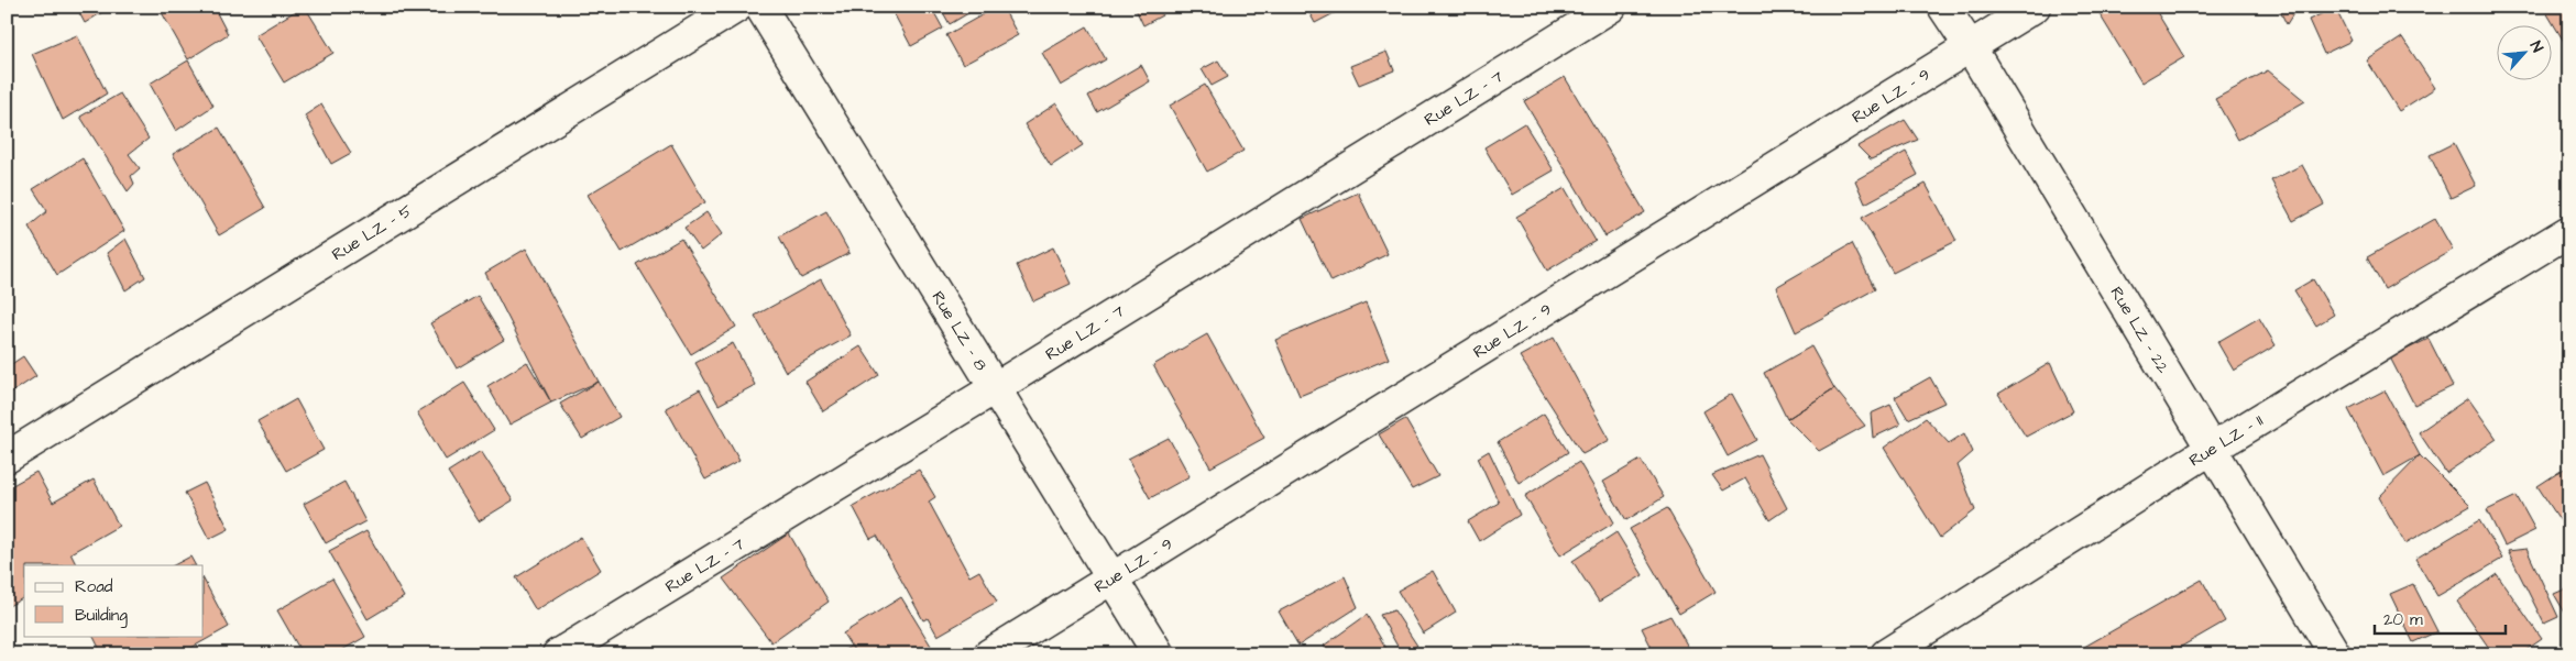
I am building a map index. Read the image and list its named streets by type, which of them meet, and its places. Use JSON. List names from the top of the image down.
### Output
{
  "streets": {
    "street": [
      "Rue LZ - 9",
      "Rue LZ - 7",
      "Rue LZ - 5",
      "Rue LZ - 22",
      "Rue LZ - 8",
      "Rue LZ - 11"
    ]
  },
  "crossings": [
    ["Rue LZ - 9", "Rue LZ - 22"],
    ["Rue LZ - 9", "Rue LZ - 8"],
    ["Rue LZ - 7", "Rue LZ - 8"],
    ["Rue LZ - 22", "Rue LZ - 11"]
  ],
  "legend": ["Road", "Building"],
  "scale_bar": "20 m",
  "north": "top right"
}
